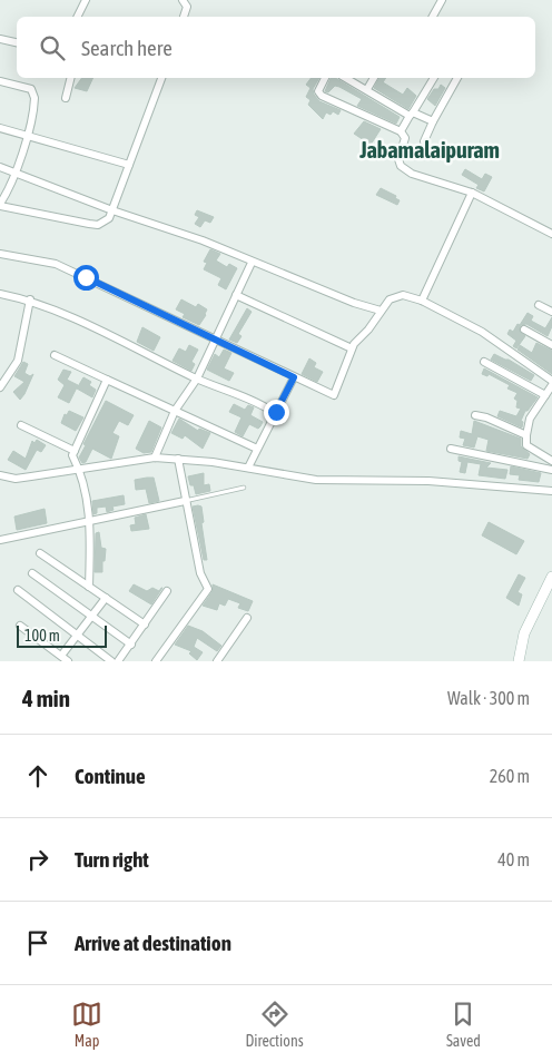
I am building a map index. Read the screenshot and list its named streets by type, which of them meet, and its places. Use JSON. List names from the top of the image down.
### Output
{
  "districts": ["Jabamalaipuram"],
  "scale_bar": "100 m",
  "page": {
    "search": "Search here",
    "scale": "100 m",
    "heading": ["4 min", "Walk · 300 m"],
    "list": [
      ["Continue", "260 m"],
      ["Turn right", "40 m"],
      "Arrive at destination"
    ],
    "nav": ["Map", "Directions", "Saved"]
  }
}
